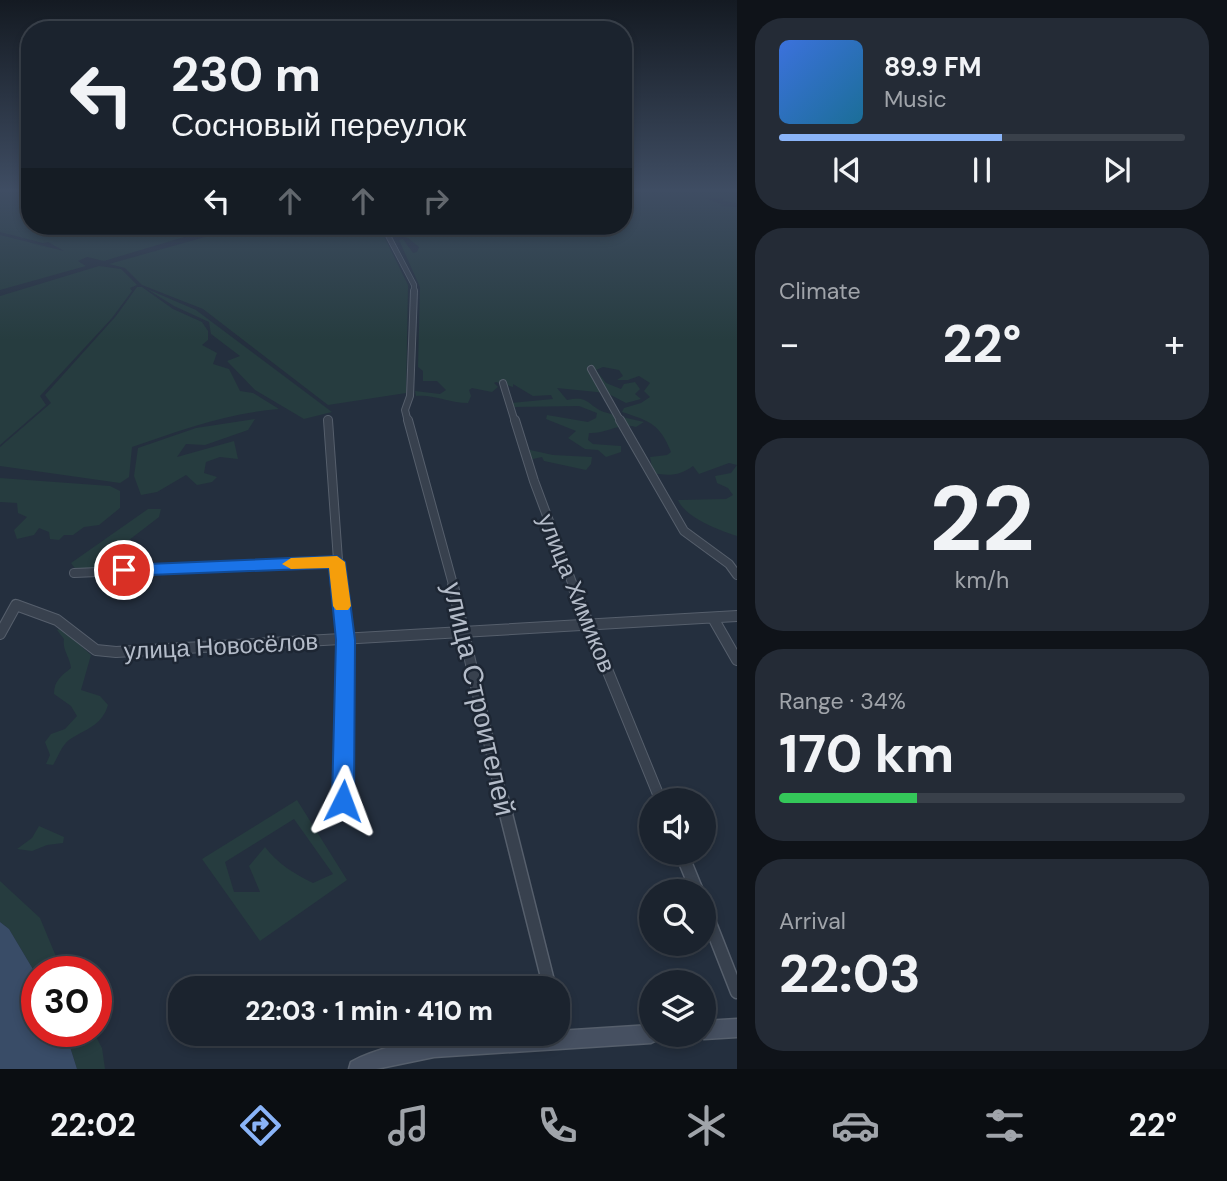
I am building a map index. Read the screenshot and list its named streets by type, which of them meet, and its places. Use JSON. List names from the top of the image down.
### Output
{
  "streets": {
    "street": ["улица Химиков", "улица Новосёлов", "улица Строителей"]
  },
  "page": {
    "turn": ["230 m", "Сосновый переулок"],
    "song": ["89.9 FM", "Music"],
    "tile": [
      "Climate",
      ["22", "km/h"],
      ["Range · 34%", "170 km"],
      ["Arrival", "22:03"]
    ],
    "heat": ["−", "22°", "+"],
    "limit": "30",
    "trip": "22:03 · 1 min · 410 m",
    "tabs": ["22:02", "22°"]
  }
}
